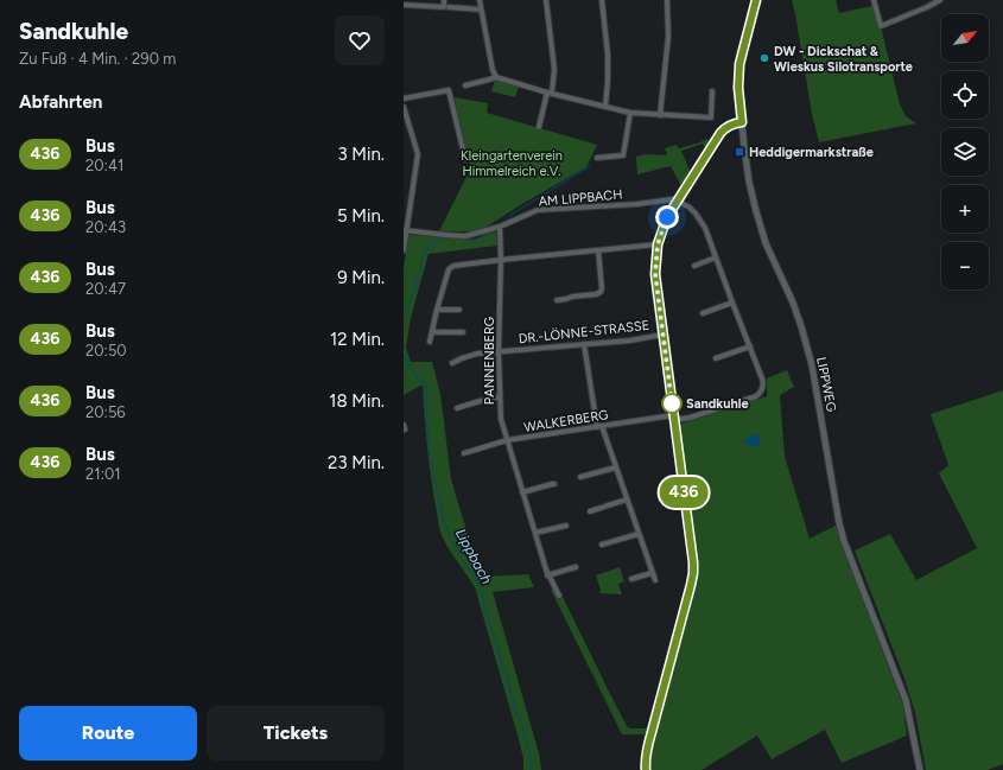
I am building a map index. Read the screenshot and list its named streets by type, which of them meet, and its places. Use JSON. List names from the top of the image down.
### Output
{
  "streets": {
    "street": [
      "AM LIPPBACH",
      "DR.-LÖNNE-STRASSE",
      "PANNENBERG",
      "LIPPWEG",
      "WALKERBERG"
    ]
  },
  "crossings": [
    ["AM LIPPBACH", "PANNENBERG"],
    ["DR.-LÖNNE-STRASSE", "PANNENBERG"],
    ["PANNENBERG", "WALKERBERG"]
  ],
  "water": ["Lippbach"],
  "parks": ["Kleingartenverein Himmelreich e.V."],
  "places": {
    "other": ["DW - Dickschat & Wieskus Silotransporte", "Sandkuhle"],
    "transit": ["Heddigermarkstraße"]
  },
  "lines": ["bus line 436"],
  "north": "top right",
  "page": {
    "heading": [
      ["Sandkuhle", "Zu Fuß · 4 Min. · 290 m"],
      "Abfahrten"
    ],
    "on_map": "436",
    "map_buttons": ["+", "−"],
    "list": [
      {
        "mark": "436",
        "name": "Bus",
        "note": "20:41",
        "value": "3 Min."
      },
      {
        "mark": "436",
        "name": "Bus",
        "note": "20:43",
        "value": "5 Min."
      },
      {
        "mark": "436",
        "name": "Bus",
        "note": "20:47",
        "value": "9 Min."
      },
      {
        "mark": "436",
        "name": "Bus",
        "note": "20:50",
        "value": "12 Min."
      },
      {
        "mark": "436",
        "name": "Bus",
        "note": "20:56",
        "value": "18 Min."
      },
      {
        "mark": "436",
        "name": "Bus",
        "note": "21:01",
        "value": "23 Min."
      }
    ],
    "buttons": ["Route", "Tickets"]
  }
}
